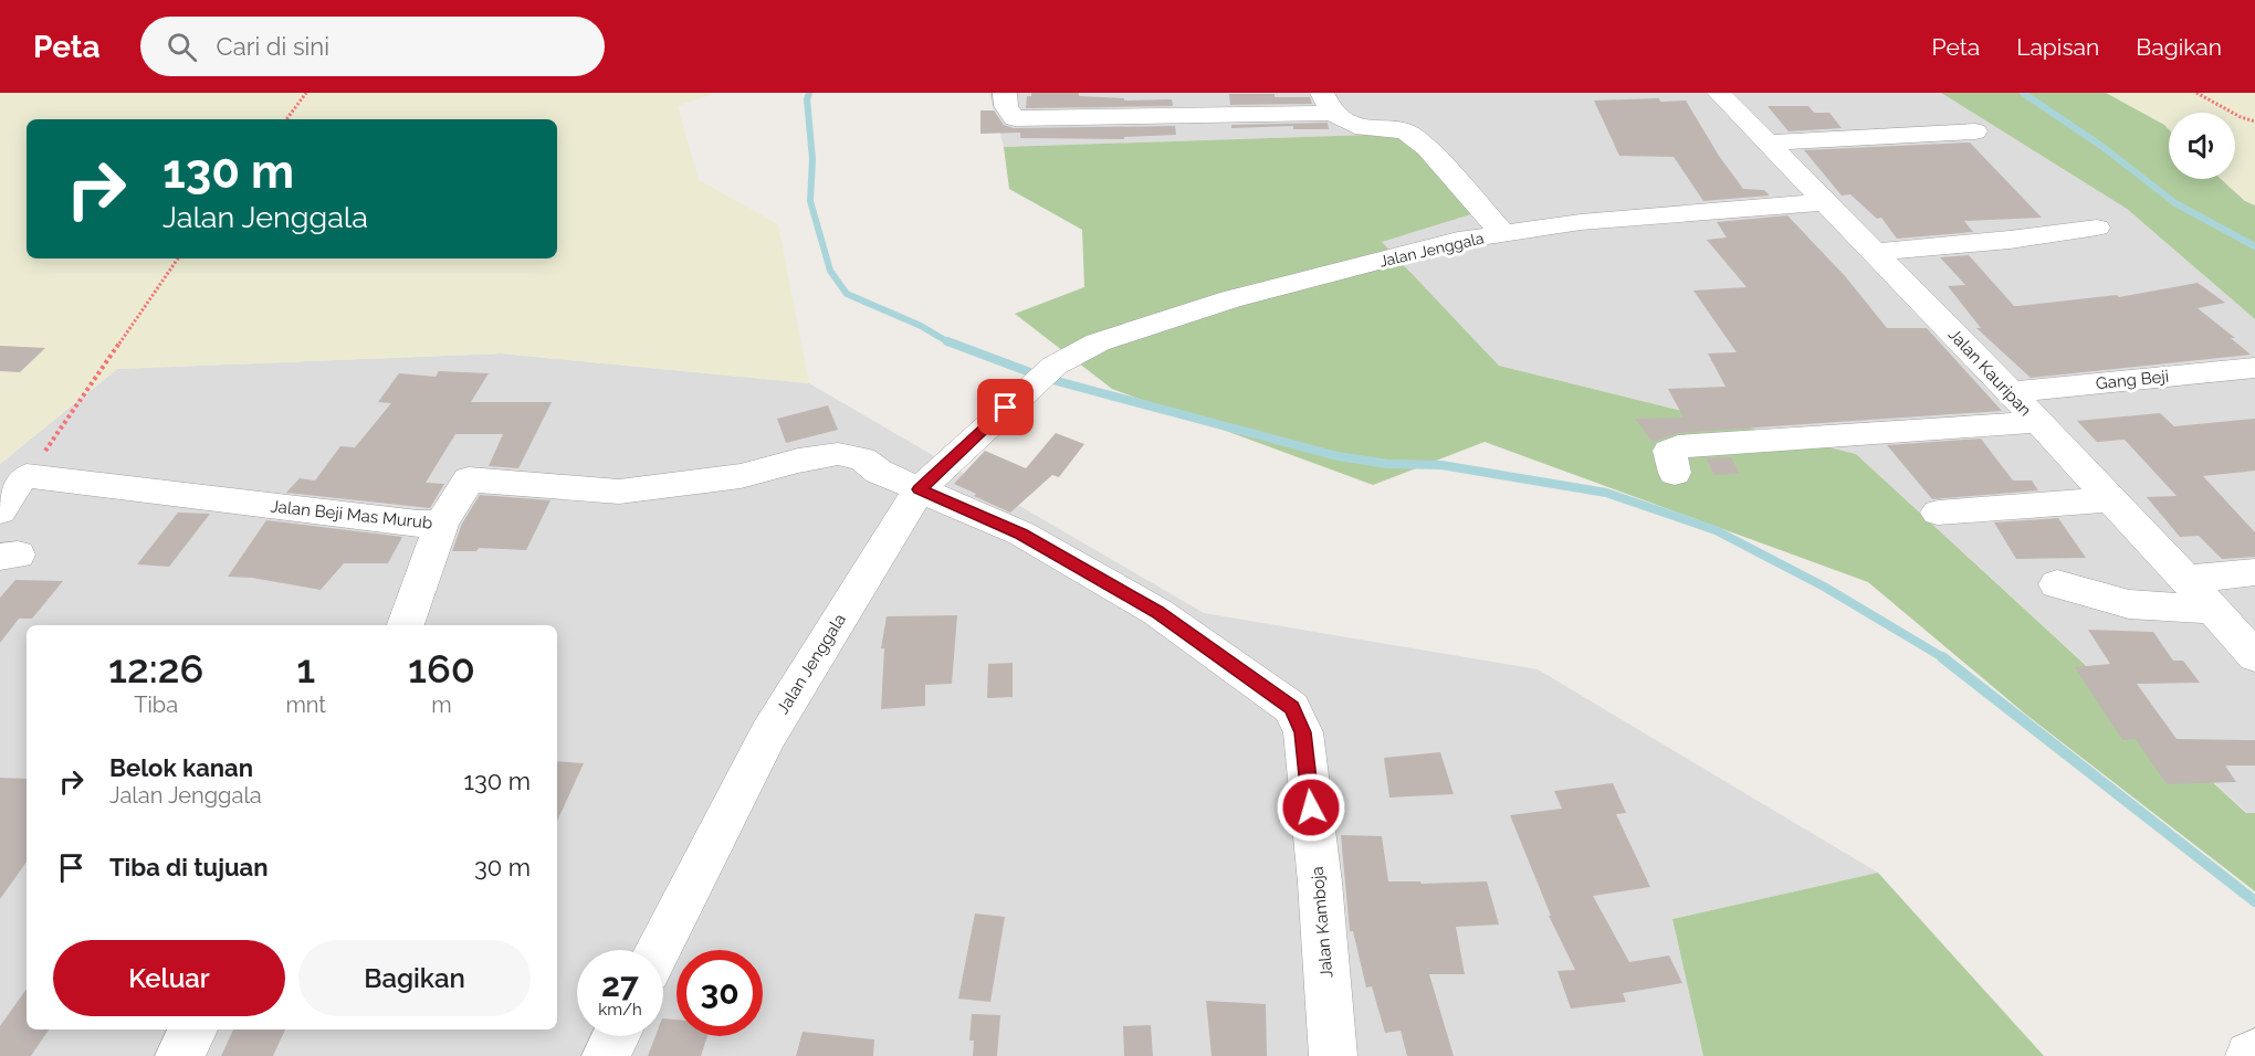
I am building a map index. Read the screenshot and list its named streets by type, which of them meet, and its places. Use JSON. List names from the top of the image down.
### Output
{
  "streets": {
    "street": [
      "Jalan Jenggala",
      "Jalan Kauripan",
      "Gang Beji",
      "Jalan Beji Mas Murub",
      "Jalan Kamboja"
    ]
  },
  "crossings": [
    ["Jalan Jenggala", "Jalan Kauripan"],
    ["Jalan Jenggala", "Jalan Beji Mas Murub"],
    ["Jalan Jenggala", "Jalan Kamboja"],
    ["Jalan Kauripan", "Gang Beji"],
    ["Jalan Beji Mas Murub", "Jalan Kamboja"]
  ],
  "page": {
    "header": "Peta",
    "search": "Cari di sini",
    "nav": ["Peta", "Lapisan", "Bagikan"],
    "turn": ["130 m", "Jalan Jenggala"],
    "eta": [
      "12:26",
      "Tiba",
      "1",
      "mnt",
      "160",
      "m"
    ],
    "list": [
      {
        "name": "Belok kanan",
        "note": "Jalan Jenggala",
        "value": "130 m"
      },
      {
        "name": "Tiba di tujuan",
        "value": "30 m"
      }
    ],
    "buttons": ["Keluar", "Bagikan"],
    "speed": "27 km/h",
    "limit": "30"
  }
}
